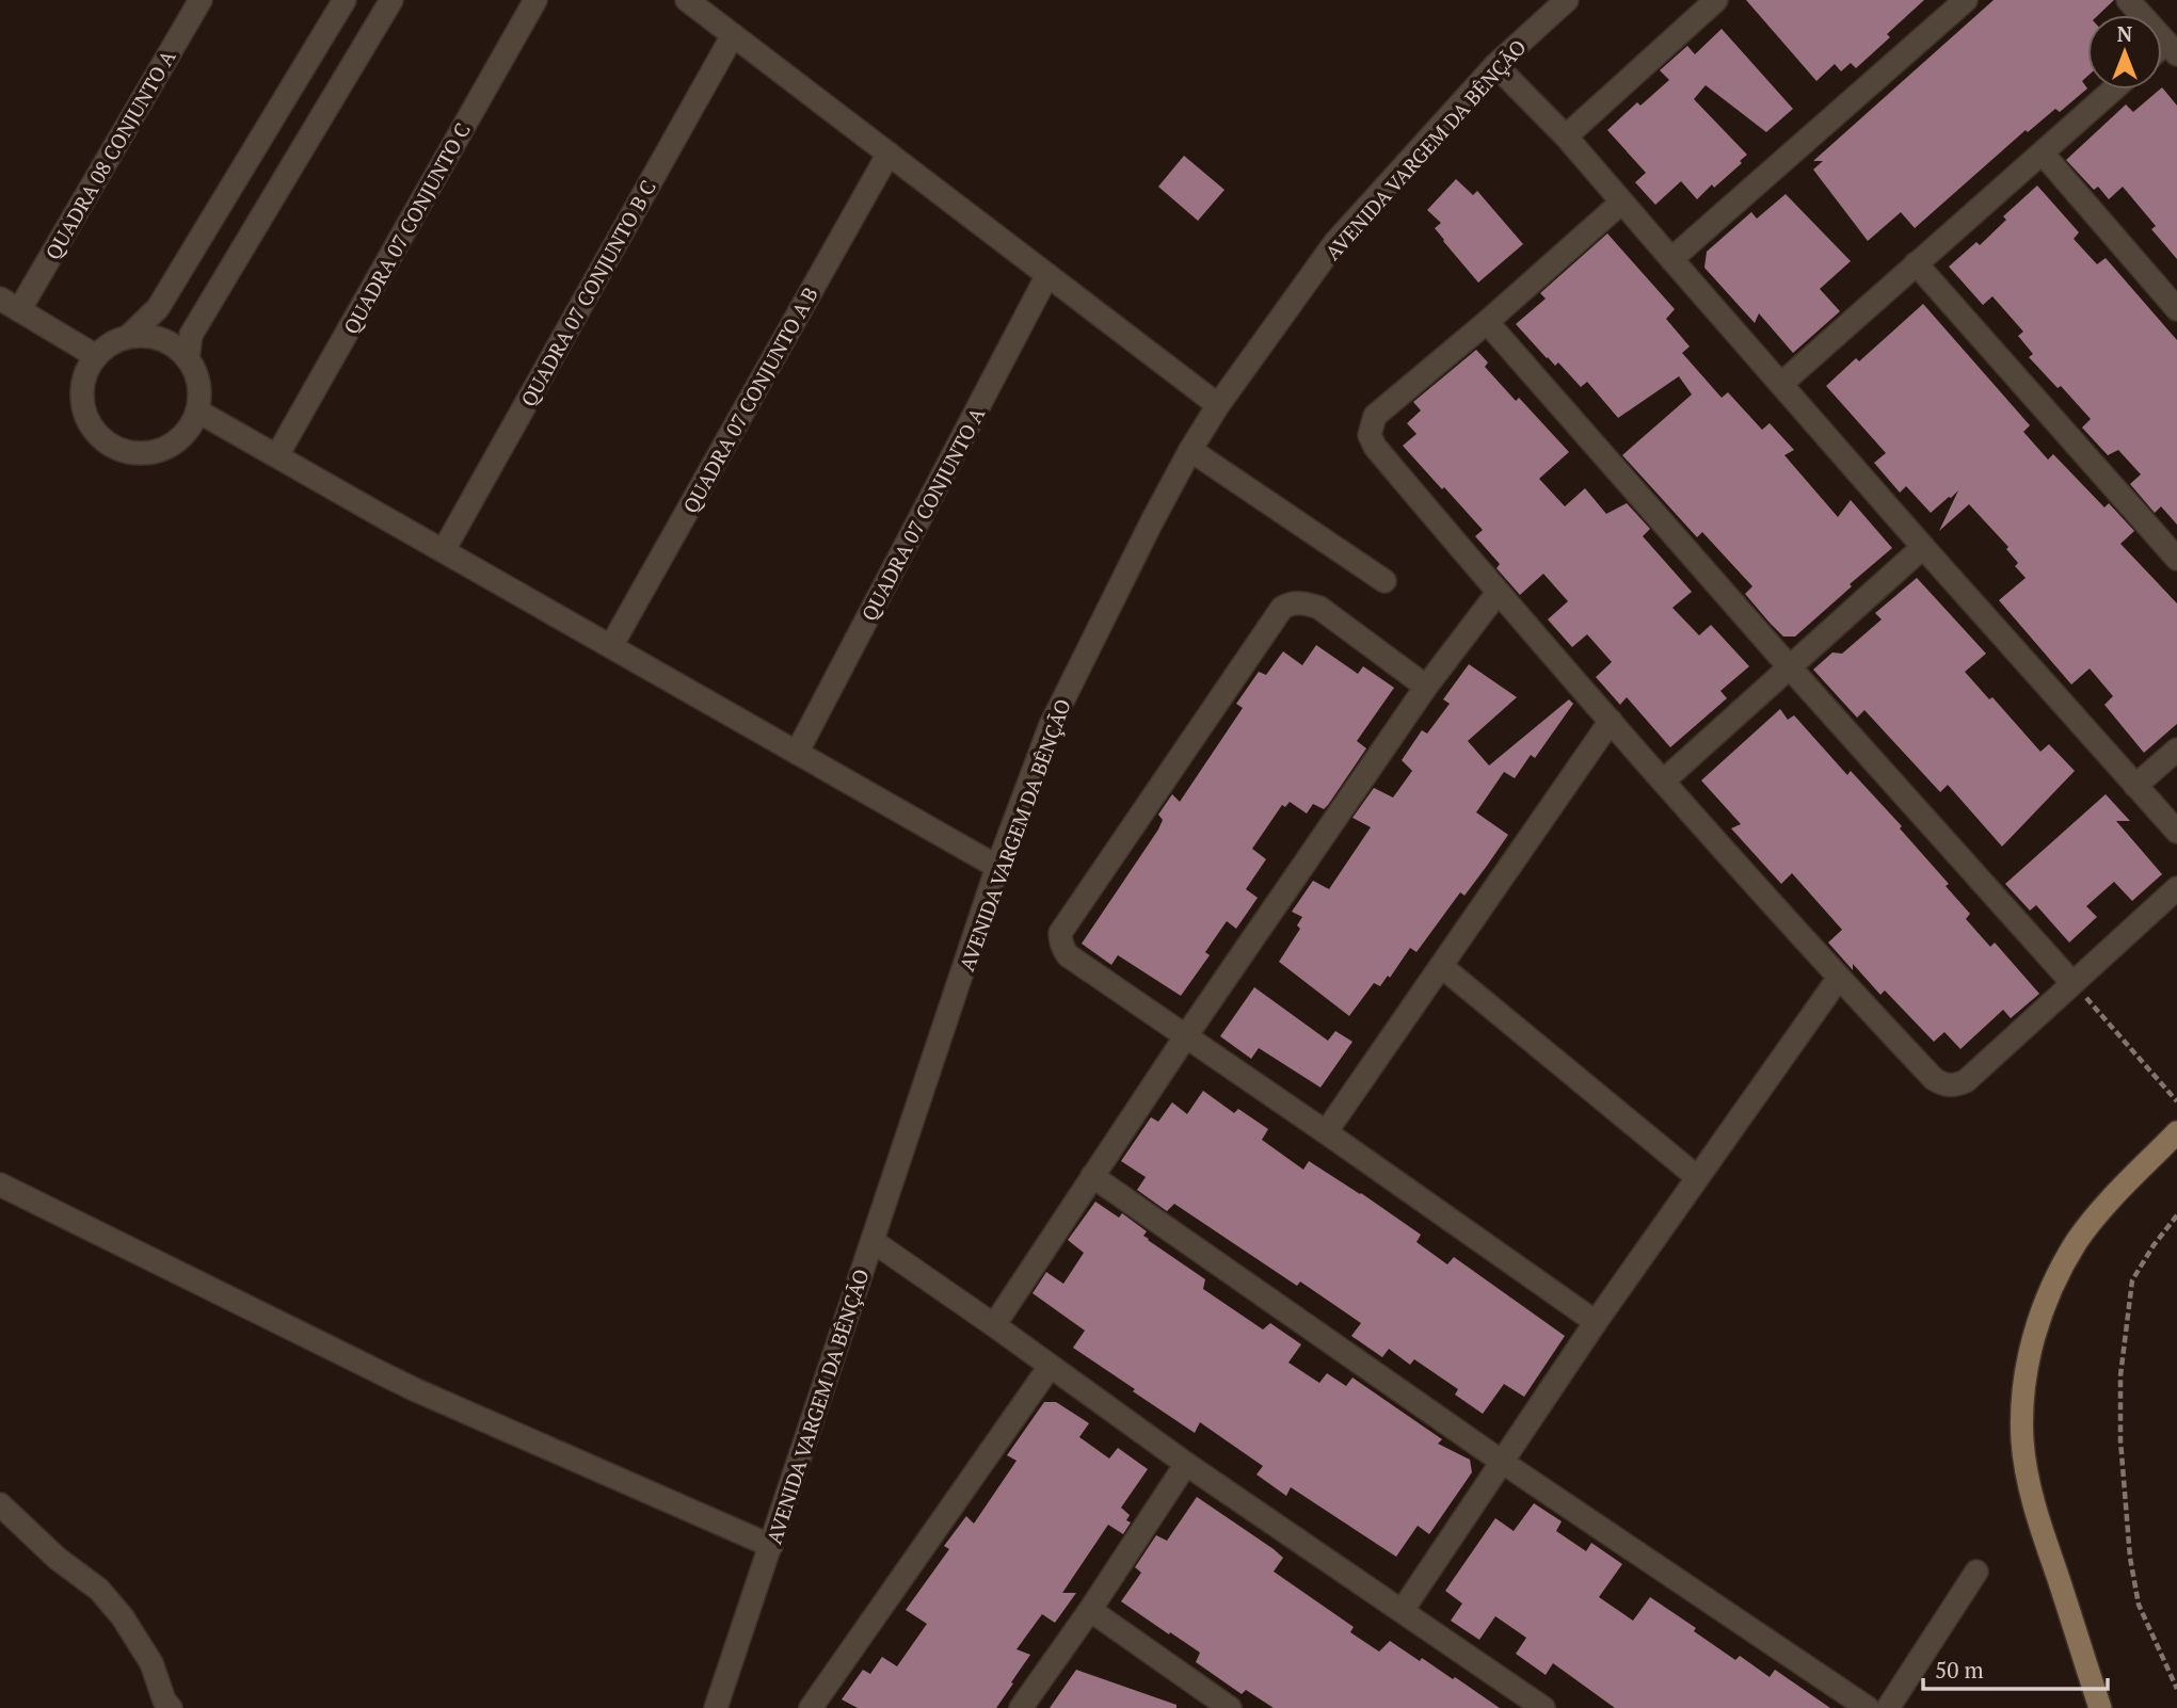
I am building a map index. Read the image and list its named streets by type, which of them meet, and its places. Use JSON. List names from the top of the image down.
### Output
{
  "streets": {
    "street": [
      "AVENIDA VARGEM DA BÊNÇÃO",
      "QUADRA 08 CONJUNTO A",
      "QUADRA 07 CONJUNTO C",
      "QUADRA 07 CONJUNTO B C",
      "QUADRA 07 CONJUNTO A B",
      "QUADRA 07 CONJUNTO A"
    ]
  },
  "scale_bar": "50 m",
  "north": "top"
}
